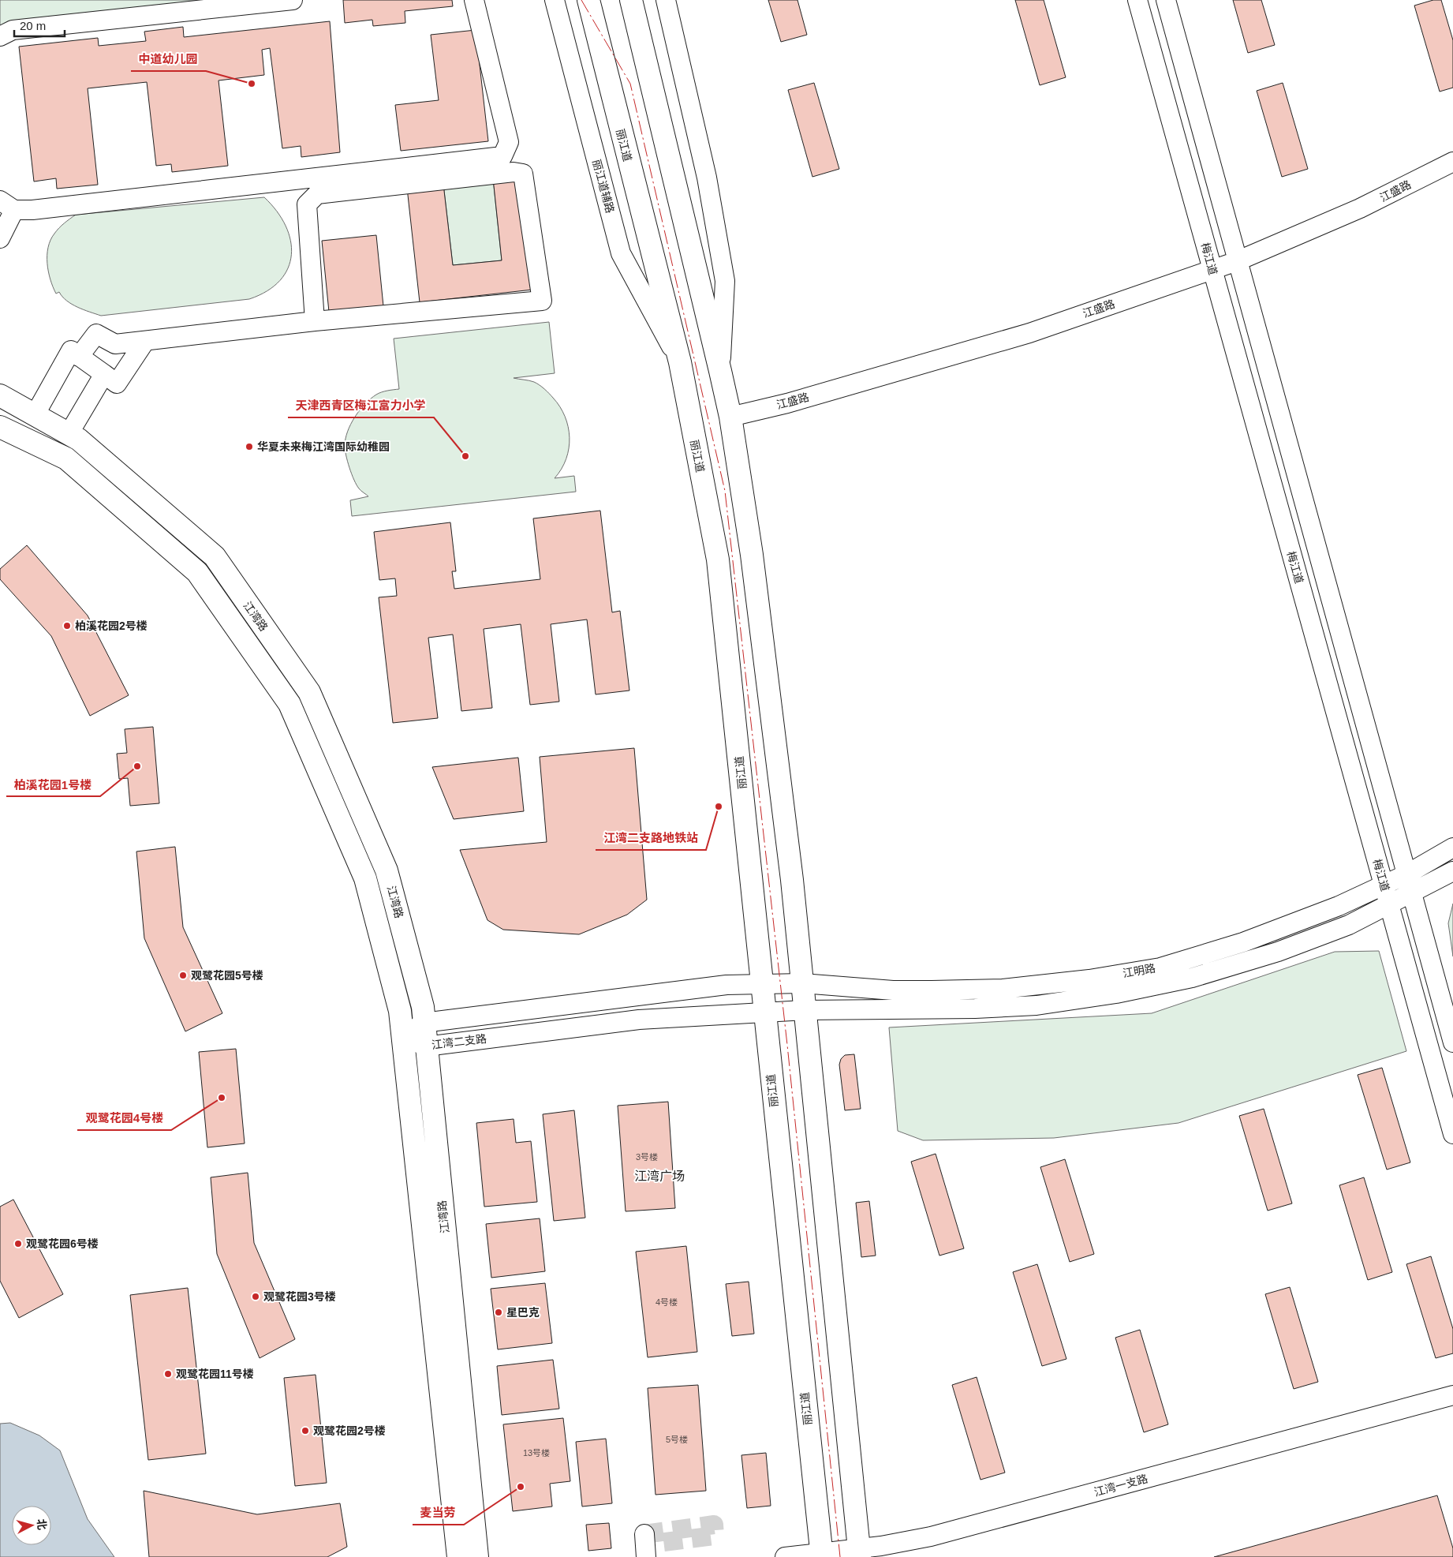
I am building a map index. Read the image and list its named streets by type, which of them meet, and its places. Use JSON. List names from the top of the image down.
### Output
{
  "streets": {
    "main road": ["丽江道", "江湾路"],
    "street": [
      "丽江道辅路",
      "江盛路",
      "梅江道",
      "江明路",
      "江湾二支路",
      "江湾一支路"
    ]
  },
  "crossings": [
    ["丽江道", "丽江道辅路"],
    ["丽江道", "江湾二支路"],
    ["丽江道", "江湾一支路"],
    ["江盛路", "梅江道"],
    ["梅江道", "江明路"],
    ["江湾路", "江湾二支路"],
    ["江明路", "江湾二支路"]
  ],
  "districts": ["江湾广场"],
  "places": [
    "中道幼儿园",
    "华夏未来梅江湾国际幼稚园",
    "天津西青区梅江富力小学",
    "柏溪花园2号楼",
    "柏溪花园1号楼",
    "江湾二支路地铁站",
    "观鹭花园5号楼",
    "观鹭花园4号楼",
    "观鹭花园6号楼",
    "观鹭花园3号楼",
    "星巴克",
    "观鹭花园11号楼",
    "观鹭花园2号楼",
    "麦当劳"
  ],
  "house_numbers": [
    "3号楼",
    "4号楼",
    "5号楼",
    "13号楼"
  ],
  "scale_bar": "20 m",
  "north": "right"
}
